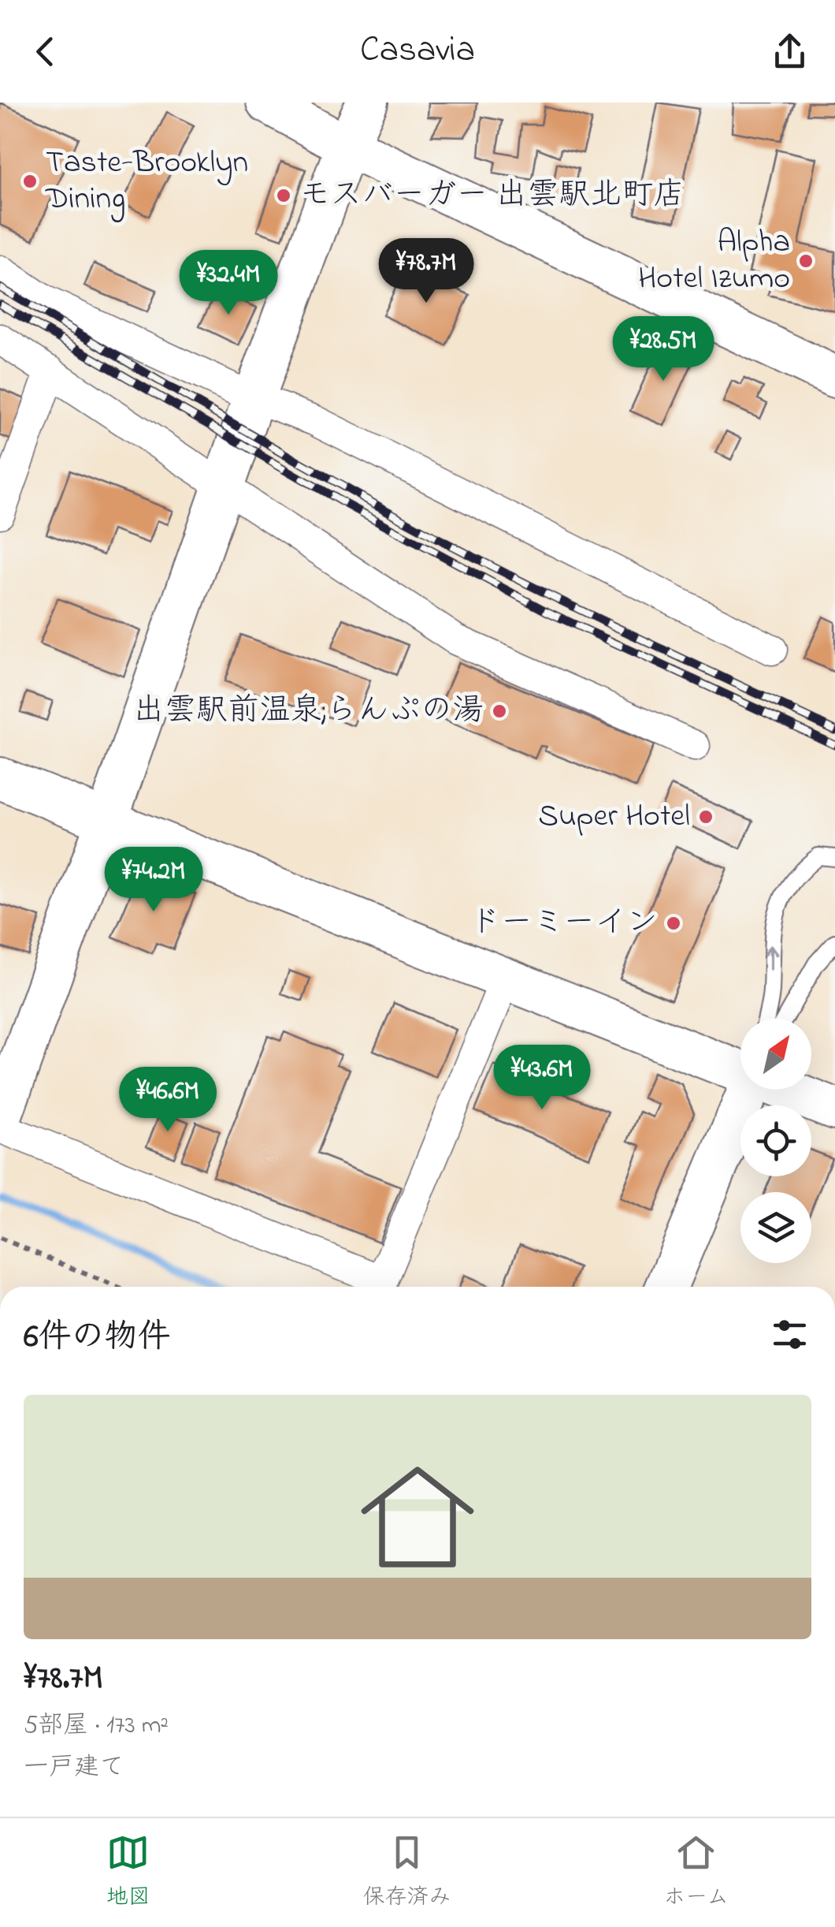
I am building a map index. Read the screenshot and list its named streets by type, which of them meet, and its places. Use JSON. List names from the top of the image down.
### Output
{
  "places": [
    "Taste-Brooklyn Dining",
    "モスバーガー 出雲駅北町店",
    "Alpha Hotel Izumo",
    "出雲駅前温泉;らんぷの湯",
    "Super Hotel",
    "ドーミーイン"
  ],
  "north": "top right",
  "page": {
    "header": "Casavia",
    "price": [
      "¥78.7M",
      "¥32.4M",
      "¥28.5M",
      "¥74.2M",
      "¥43.6M",
      "¥46.6M"
    ],
    "heading": "6件の物件",
    "list": [
      {
        "name": "¥78.7M",
        "note": "5部屋 · 173 m² · 一戸建て"
      }
    ],
    "tabs": ["地図", "保存済み", "ホーム"]
  }
}
